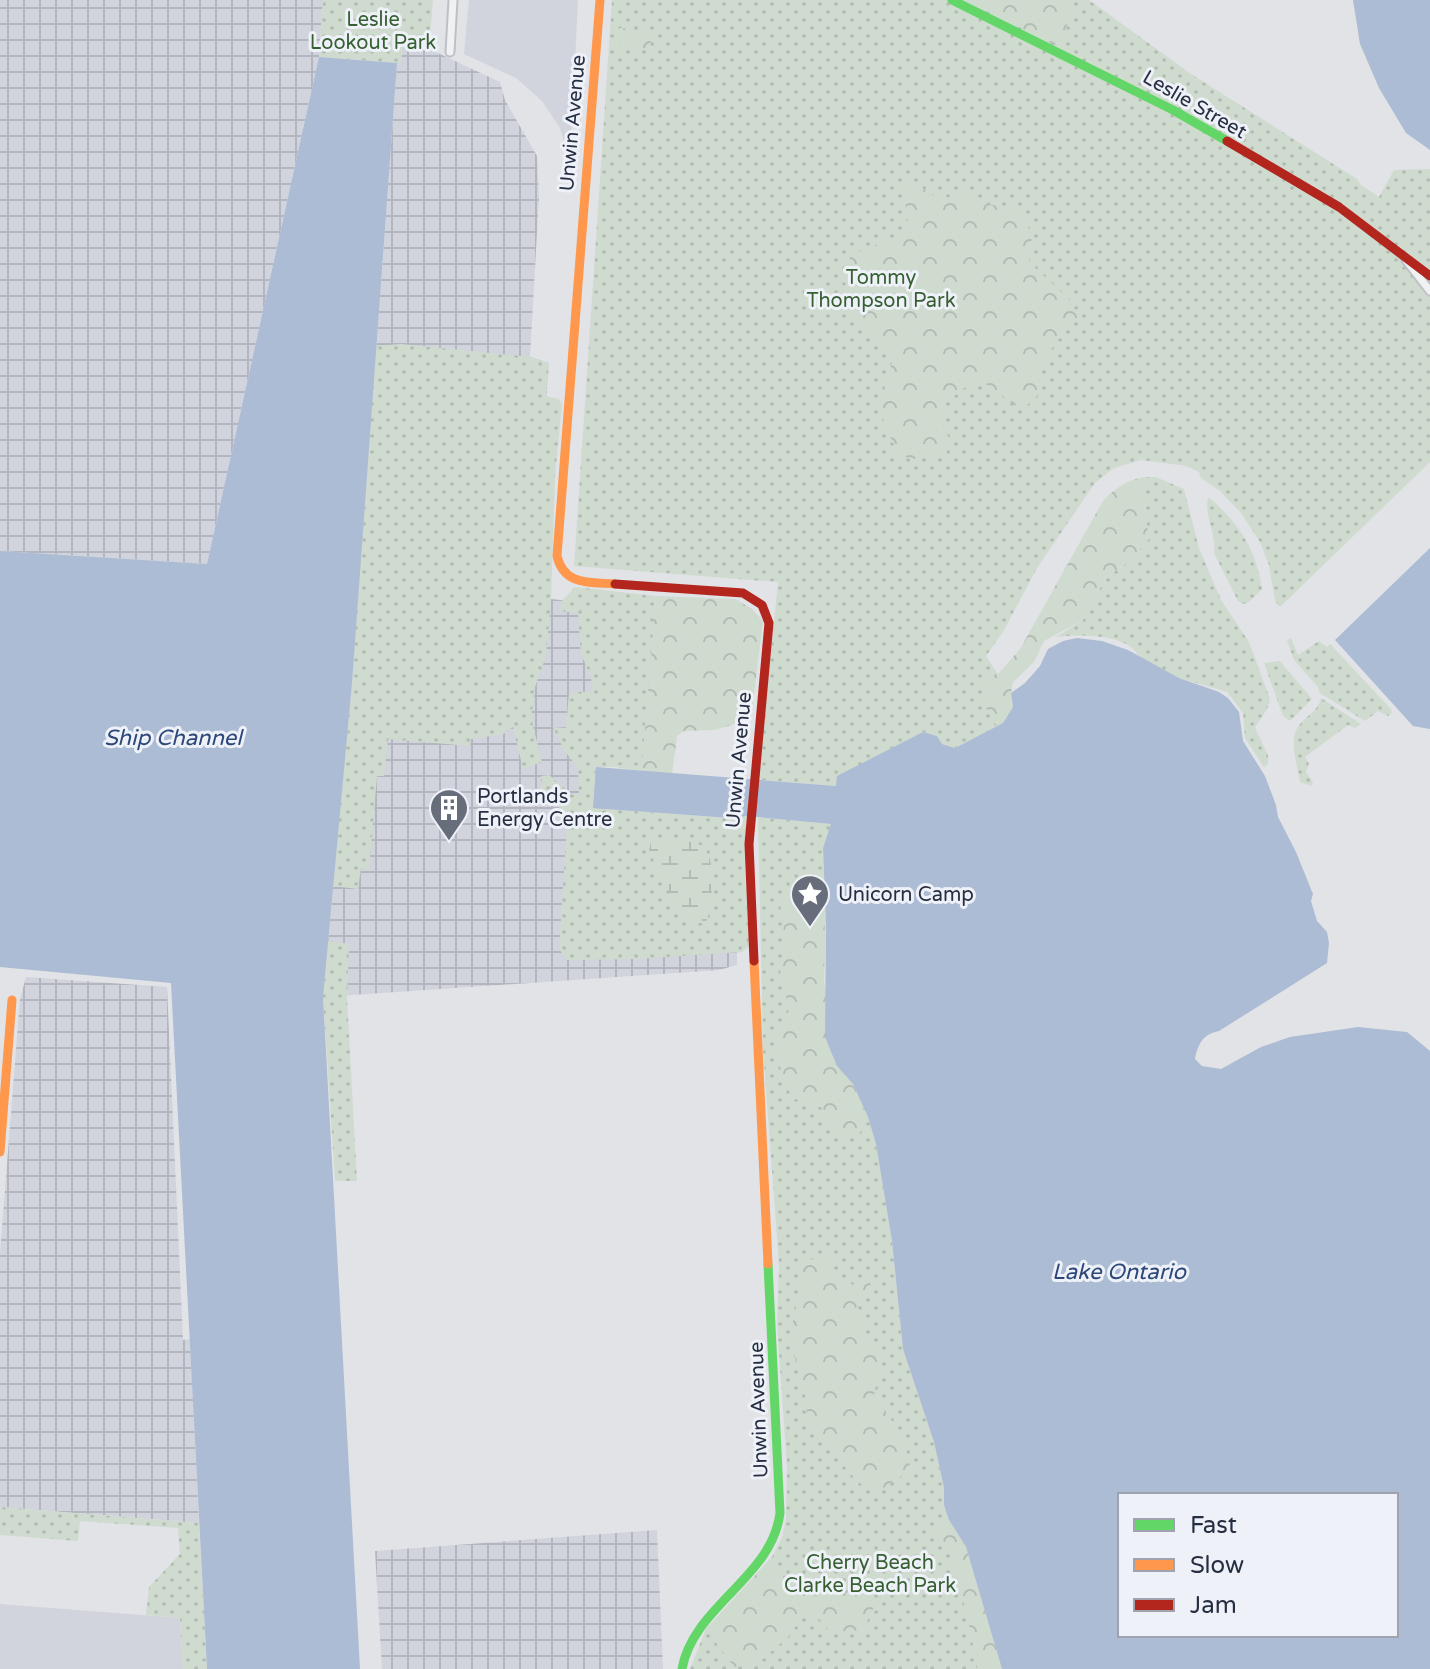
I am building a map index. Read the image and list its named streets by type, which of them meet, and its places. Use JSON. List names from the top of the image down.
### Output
{
  "streets": {
    "street": ["Leslie Street", "Unwin Avenue"]
  },
  "water": ["Ship Channel", "Lake Ontario"],
  "parks": ["Leslie Lookout Park", "Tommy Thompson Park", "Cherry Beach Clarke Beach Park"],
  "places": {
    "building": ["Portlands Energy Centre"],
    "place": ["Unicorn Camp"]
  },
  "legend": ["Fast", "Slow", "Jam"]
}
